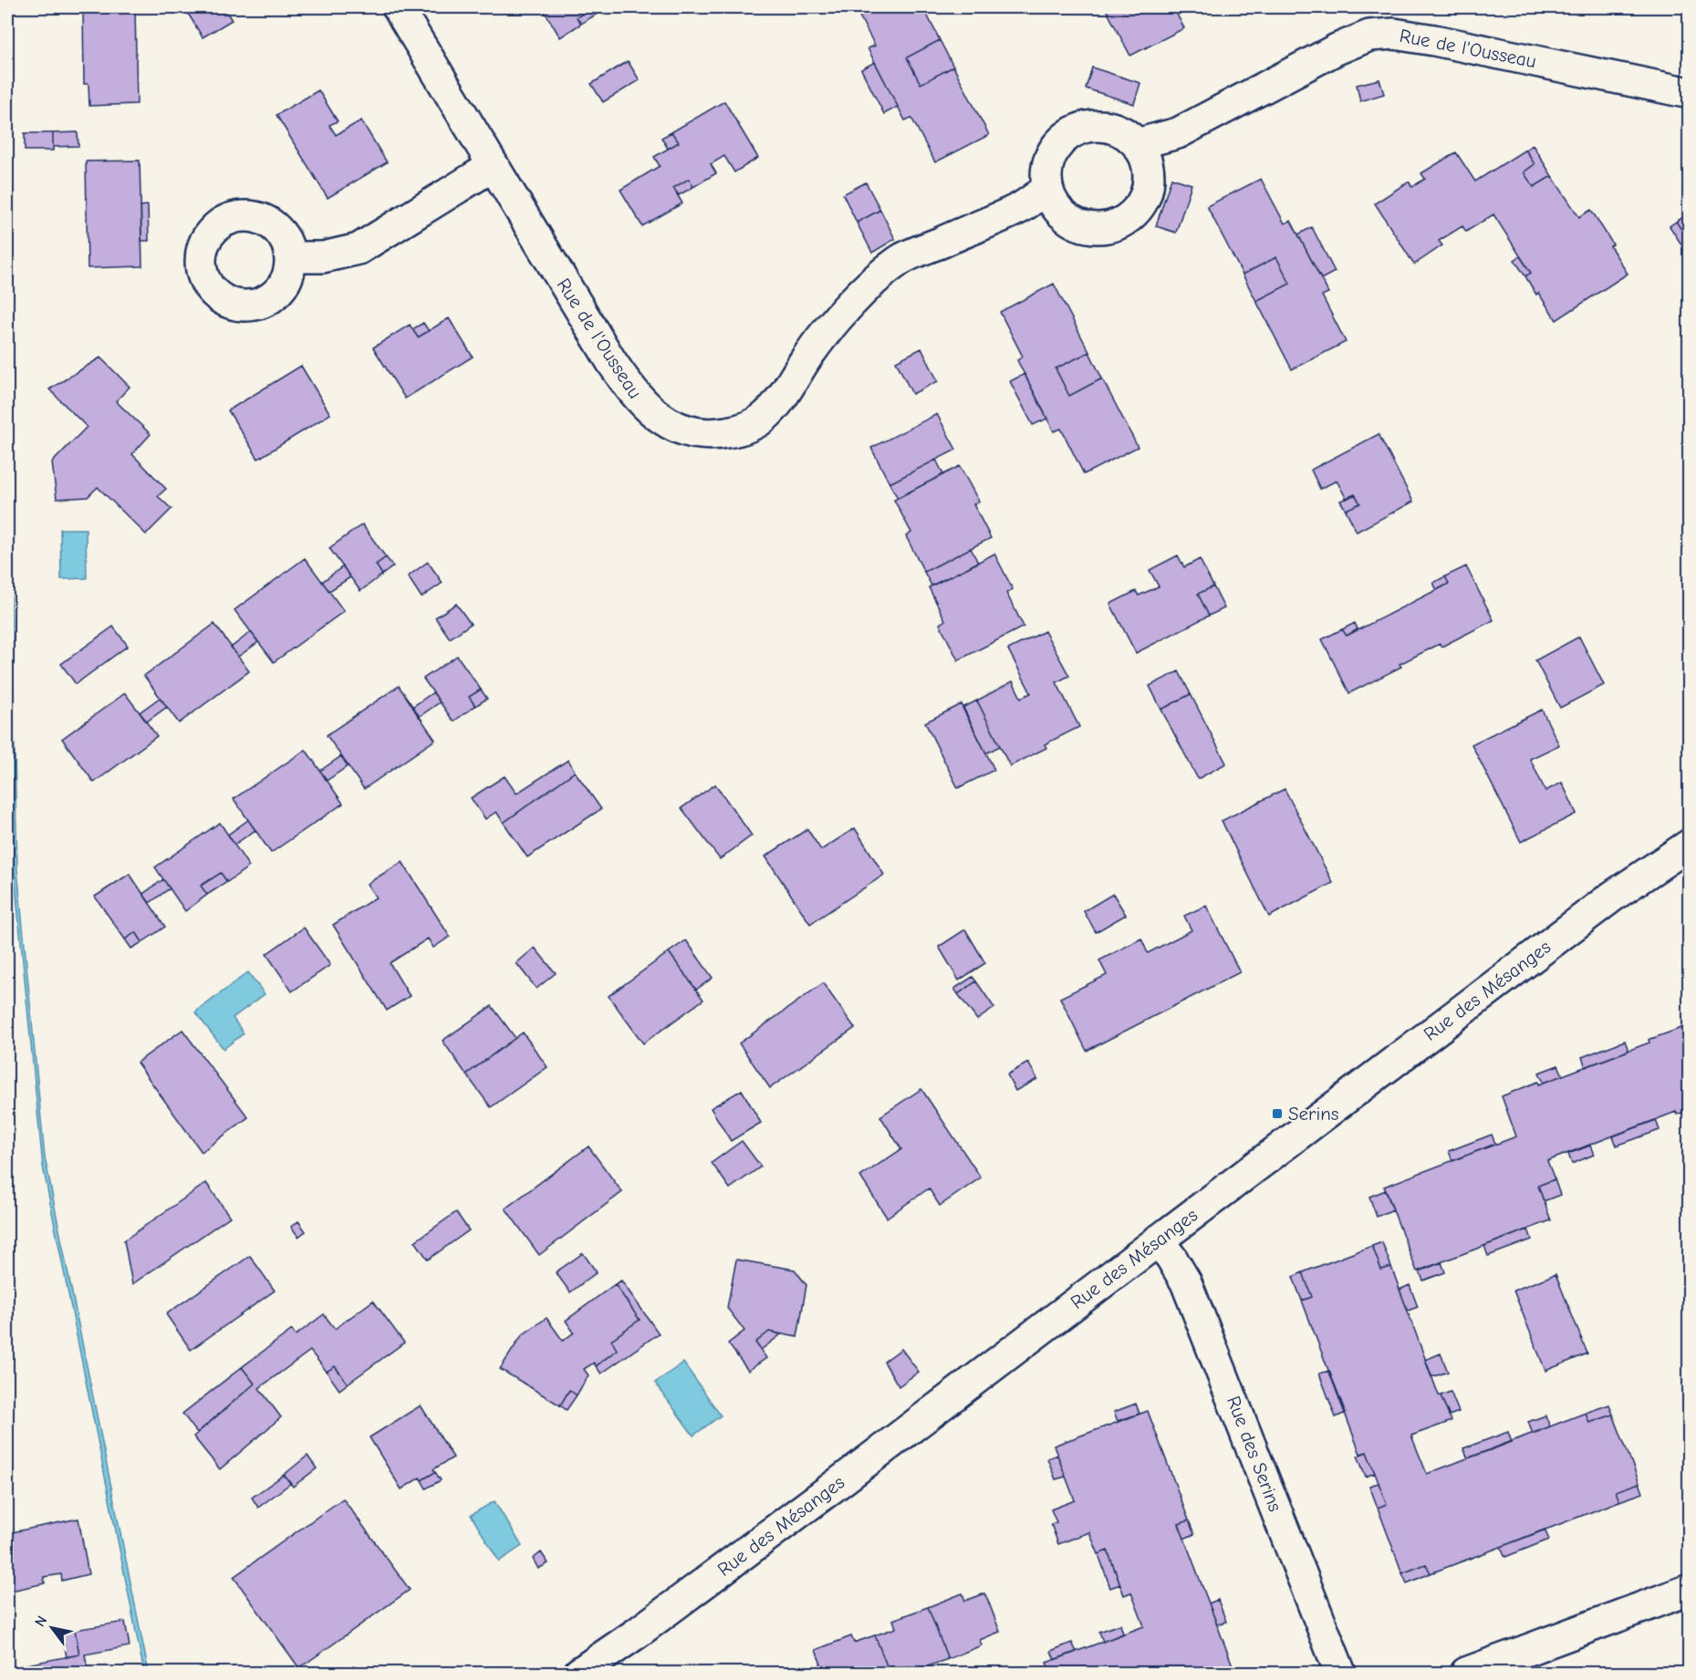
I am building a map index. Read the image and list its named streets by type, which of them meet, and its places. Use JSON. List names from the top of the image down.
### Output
{
  "streets": {
    "street": ["Rue de l'Ousseau", "Rue des Mésanges", "Rue des Serins"]
  },
  "crossings": [
    ["Rue des Mésanges", "Rue des Serins"]
  ],
  "places": {
    "transit": ["Serins"]
  },
  "north": "top left"
}
